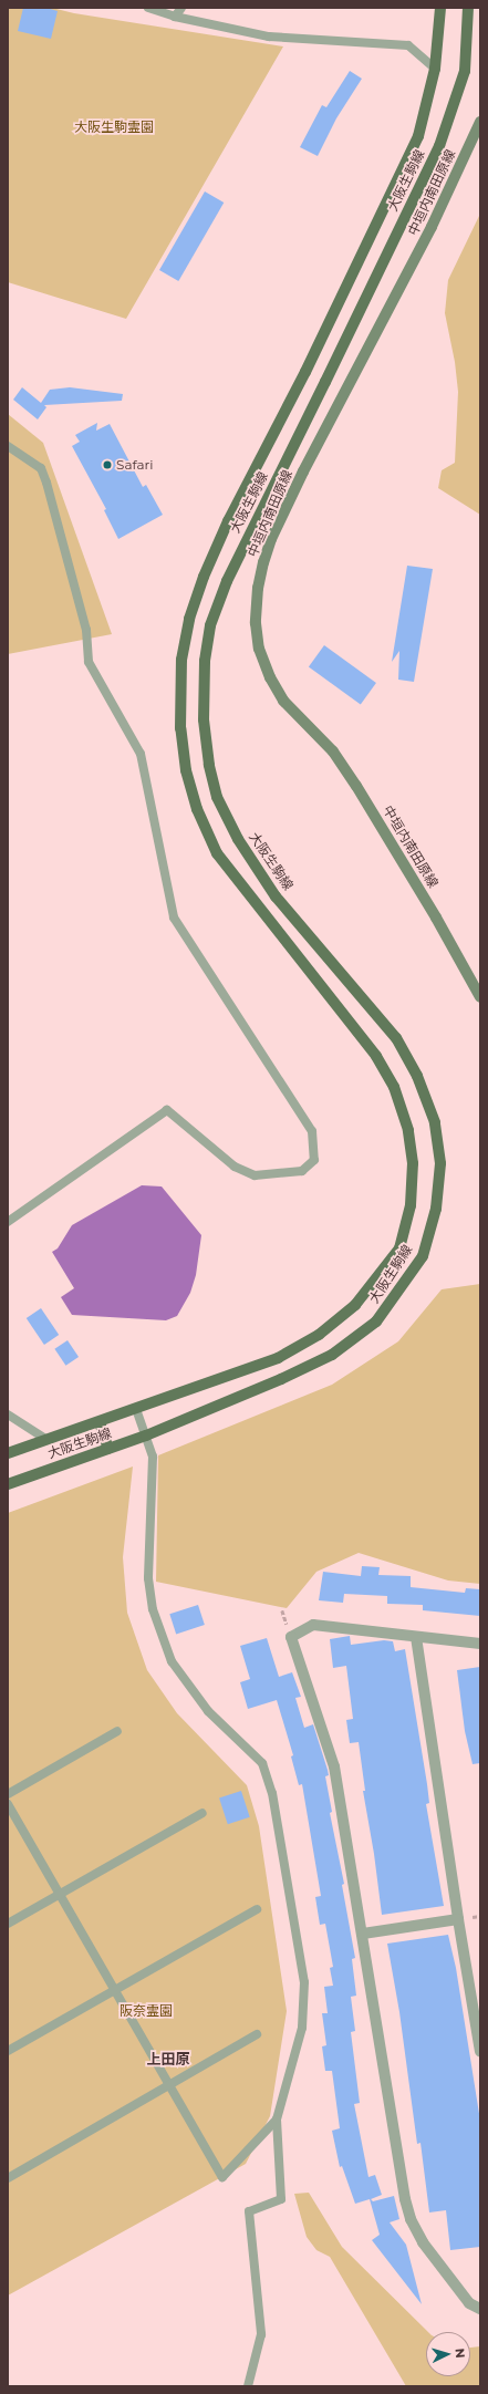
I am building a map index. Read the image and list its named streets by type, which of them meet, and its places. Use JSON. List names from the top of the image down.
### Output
{
  "streets": {
    "main road": ["大阪生駒線", "中垣内南田原線"]
  },
  "districts": ["上田原"],
  "parks": ["大阪生駒霊園", "阪奈霊園"],
  "places": ["Safari"],
  "north": "right"
}
